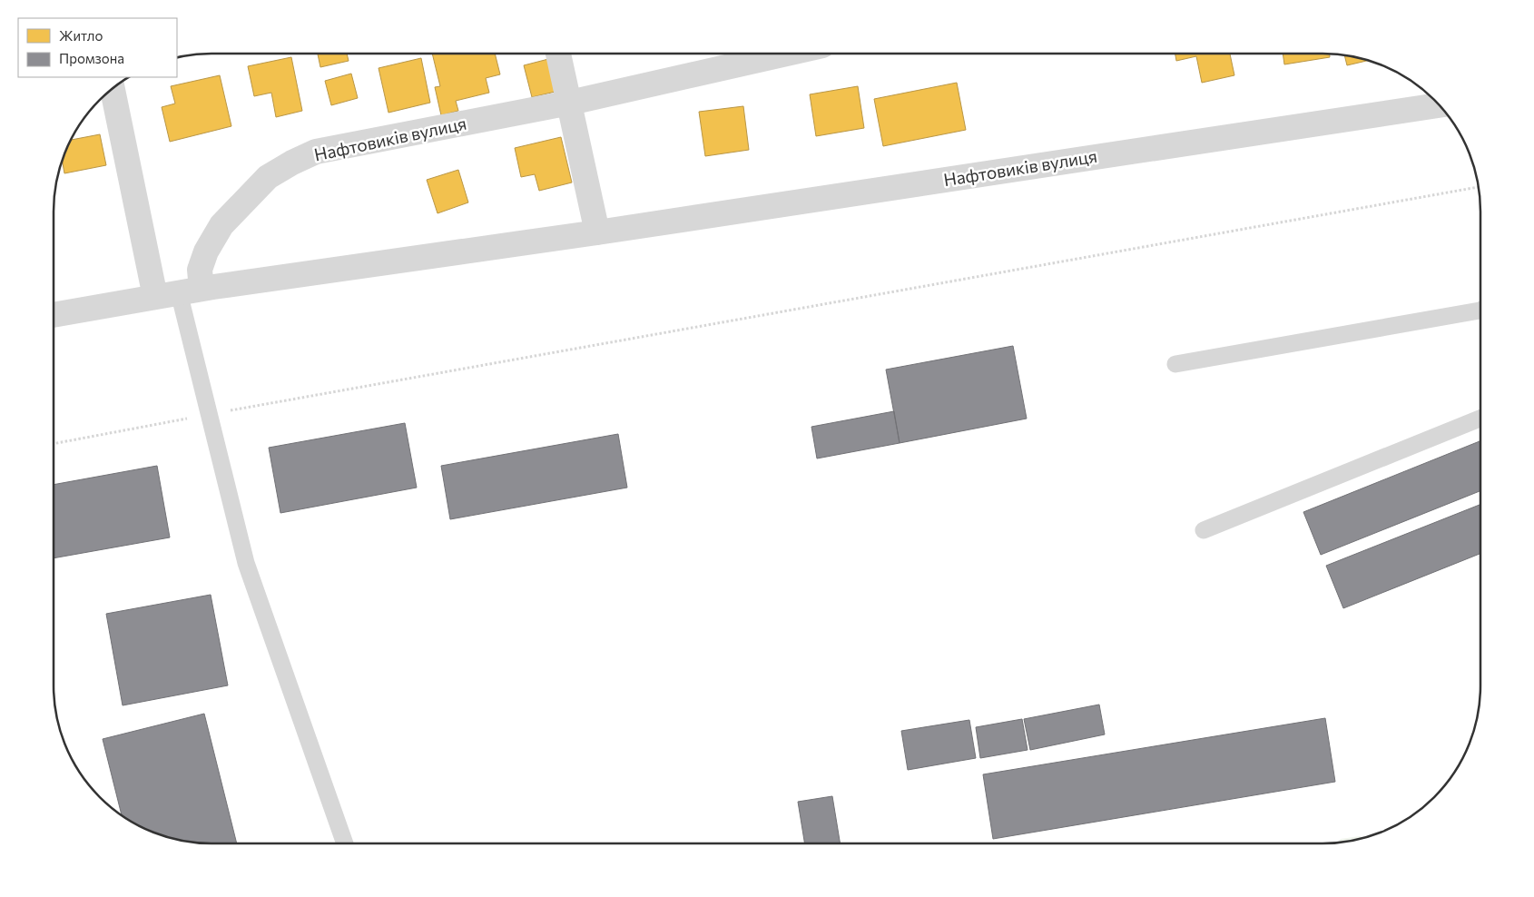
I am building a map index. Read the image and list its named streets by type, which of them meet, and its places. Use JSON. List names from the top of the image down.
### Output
{
  "streets": {
    "street": ["Нафтовиків вулиця"]
  },
  "legend": ["Житло", "Промзона"]
}
